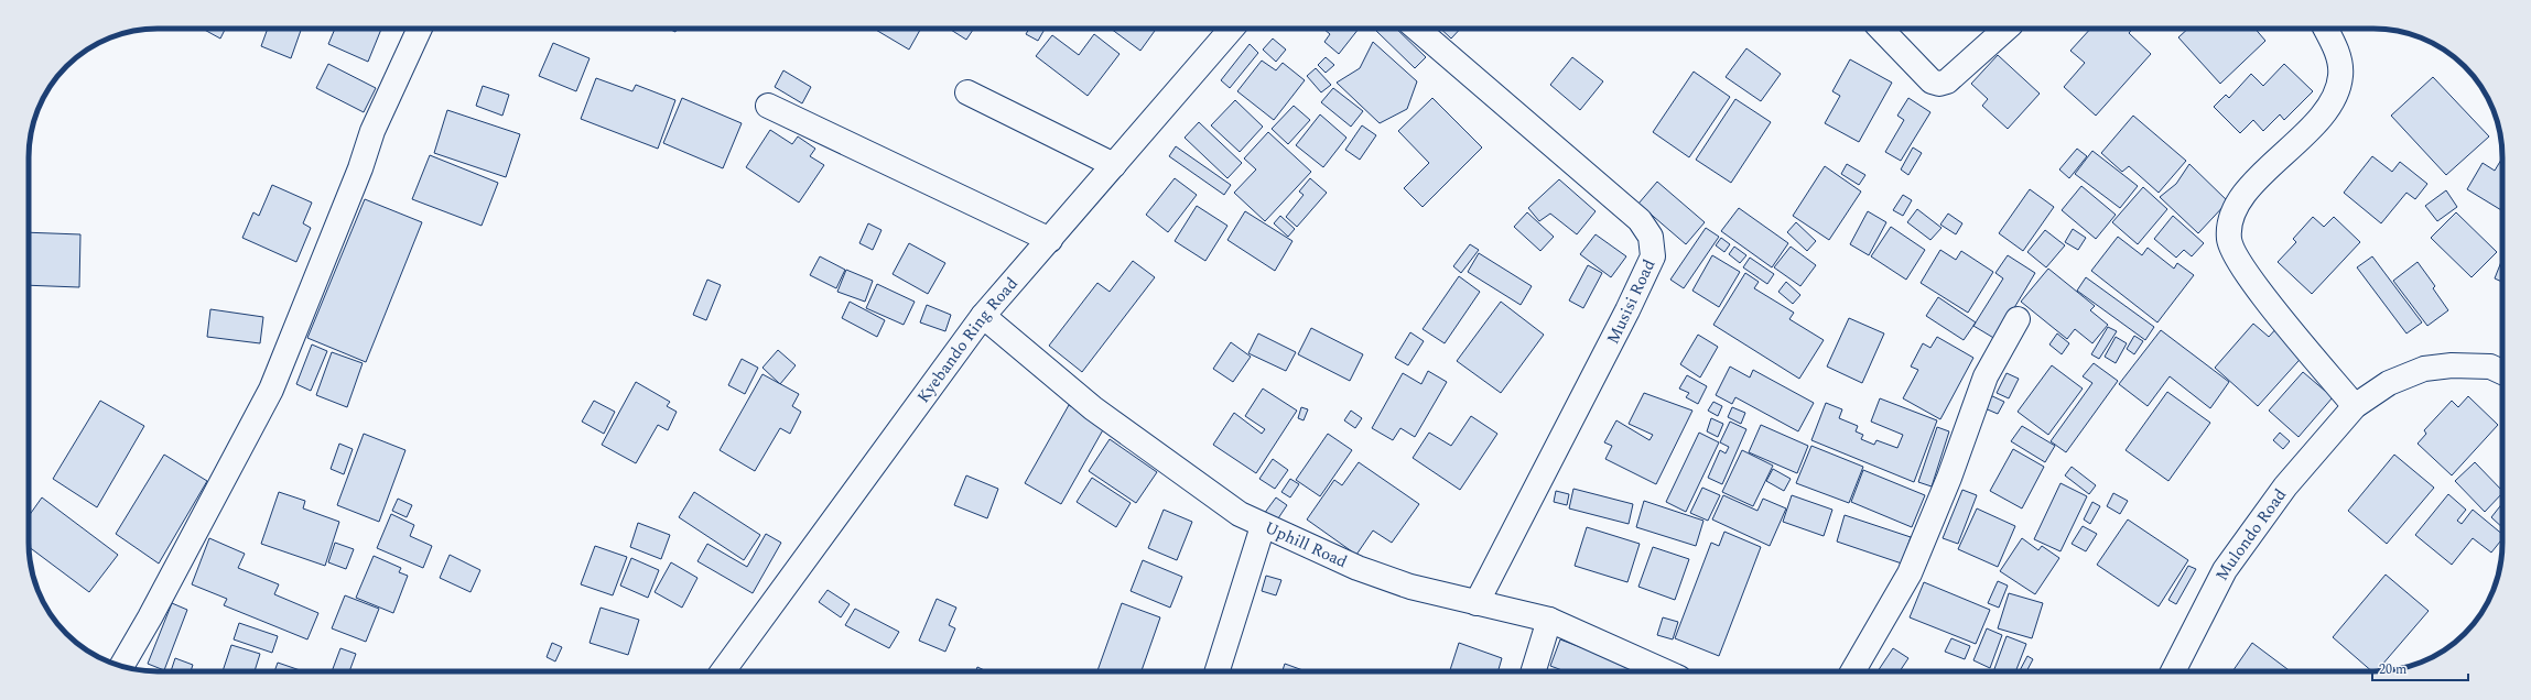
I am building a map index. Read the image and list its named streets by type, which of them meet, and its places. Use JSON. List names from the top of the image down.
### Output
{
  "streets": {
    "street": [
      "Musisi Road",
      "Kyebando Ring Road",
      "Mulondo Road",
      "Uphill Road"
    ]
  },
  "crossings": [
    ["Musisi Road", "Uphill Road"],
    ["Kyebando Ring Road", "Uphill Road"]
  ],
  "scale_bar": "20 m"
}
